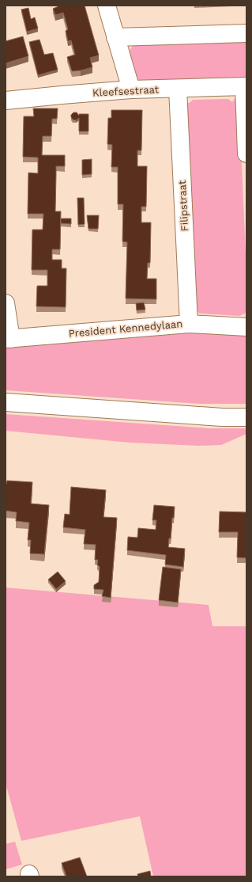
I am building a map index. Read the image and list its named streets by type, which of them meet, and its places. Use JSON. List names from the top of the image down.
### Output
{
  "streets": {
    "street": ["Kleefsestraat", "Filipstraat", "President Kennedylaan"]
  },
  "crossings": [
    ["Kleefsestraat", "Filipstraat"],
    ["Filipstraat", "President Kennedylaan"]
  ]
}
